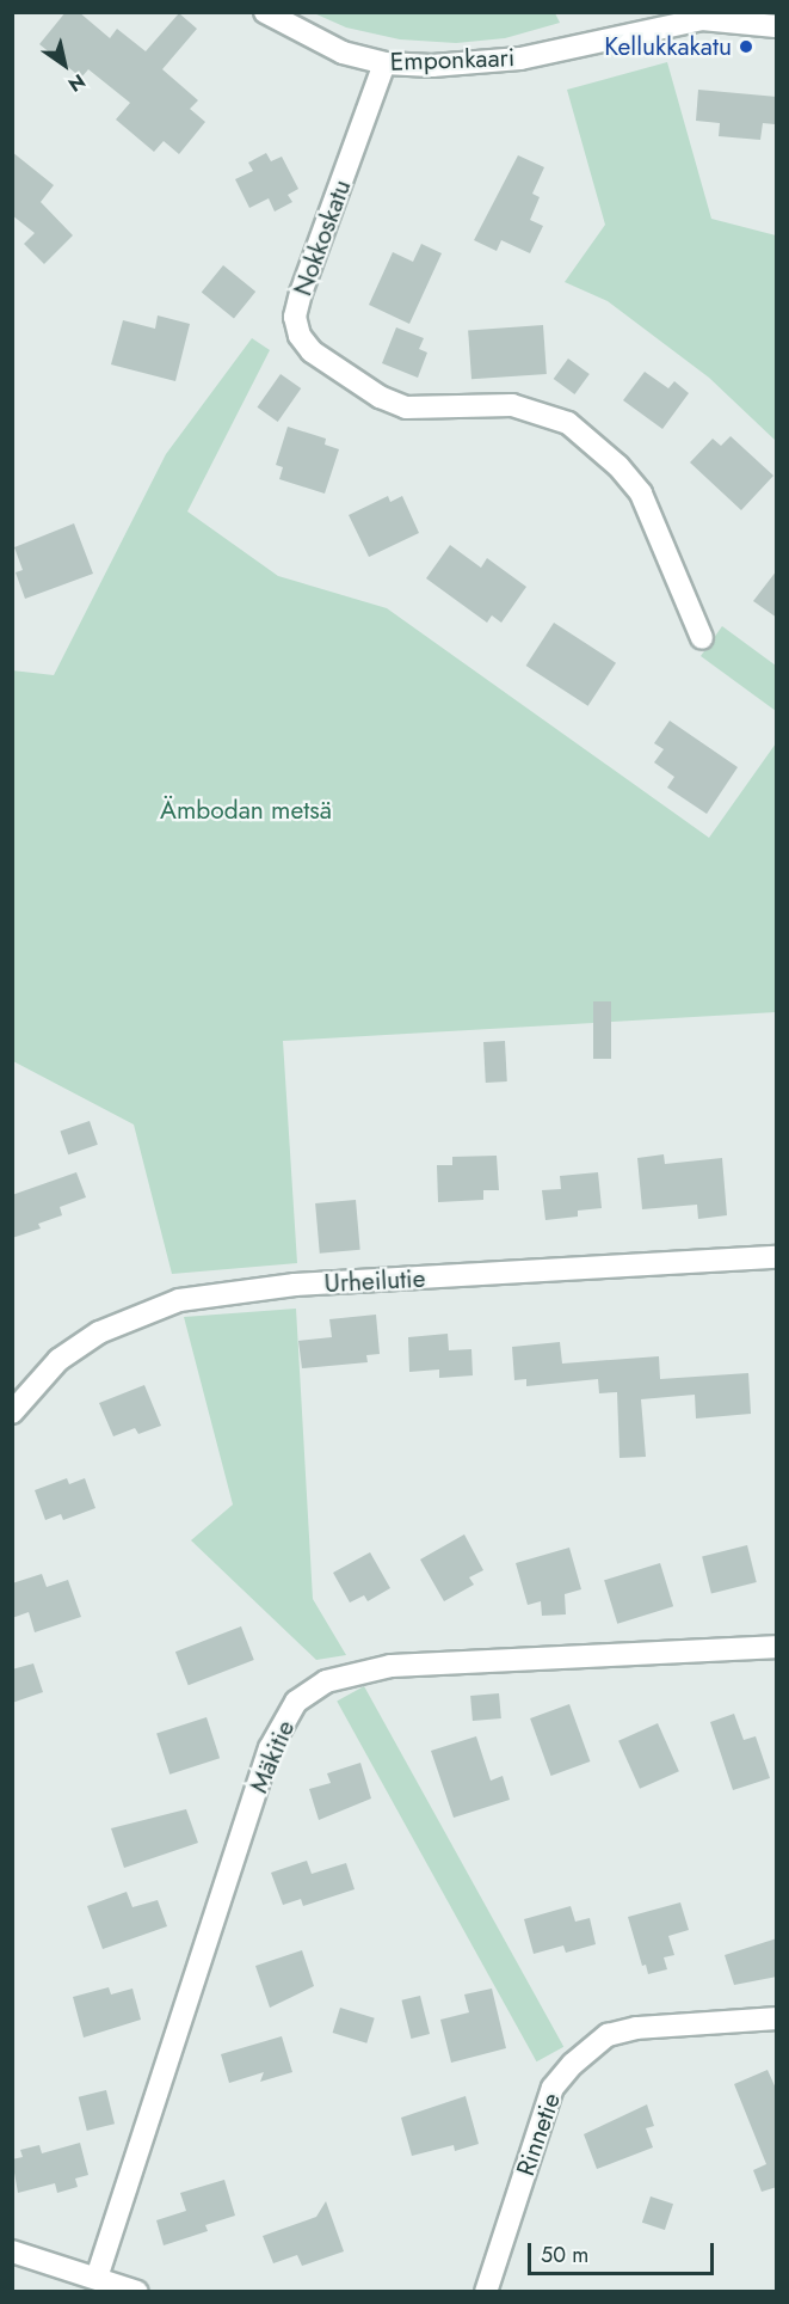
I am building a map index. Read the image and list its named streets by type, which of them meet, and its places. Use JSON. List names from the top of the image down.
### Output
{
  "streets": {
    "street": [
      "Emponkaari",
      "Nokkoskatu",
      "Urheilutie",
      "Mäkitie",
      "Rinnetie"
    ]
  },
  "crossings": [
    ["Emponkaari", "Nokkoskatu"]
  ],
  "parks": ["Ämbodan metsä"],
  "places": ["Kellukkakatu"],
  "scale_bar": "50 m",
  "north": "bottom right"
}
